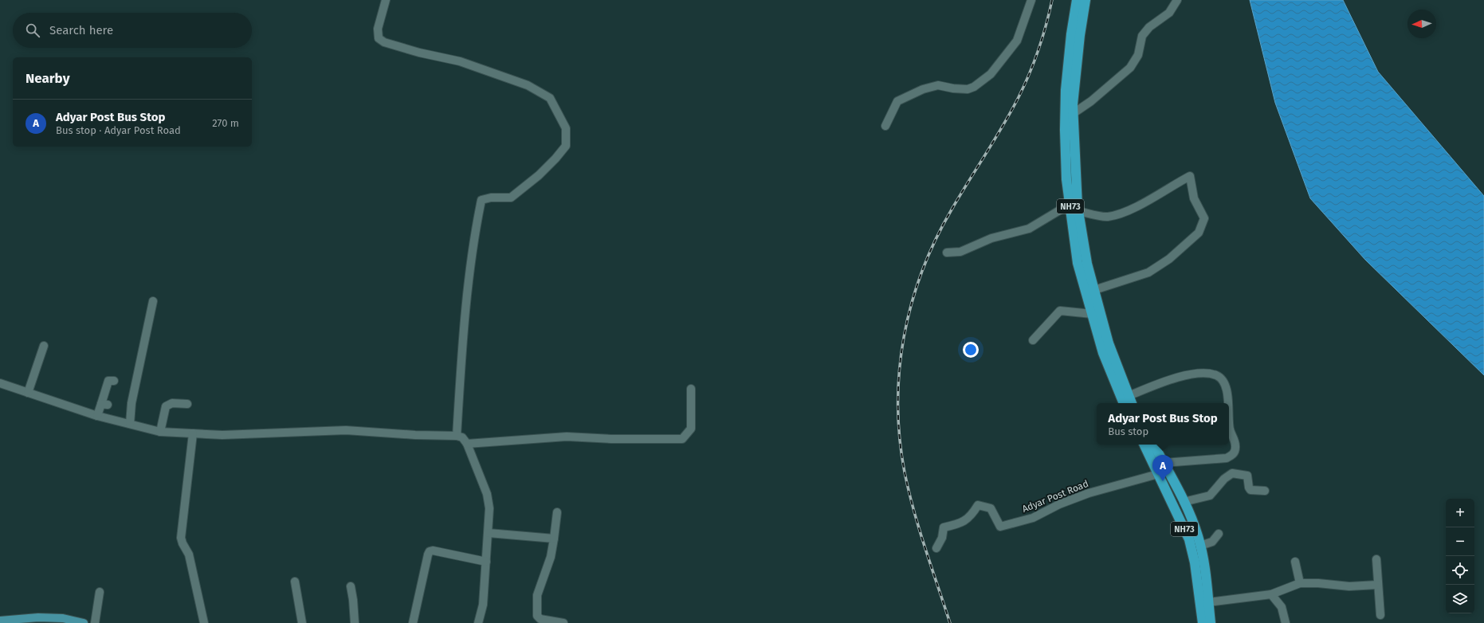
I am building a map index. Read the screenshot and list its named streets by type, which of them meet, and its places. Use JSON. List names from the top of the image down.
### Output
{
  "streets": {
    "highway": ["NH73"],
    "street": ["Adyar Post Road"]
  },
  "crossings": [
    ["NH73", "Adyar Post Road"]
  ],
  "north": "left",
  "page": {
    "search": "Search here",
    "heading": "Nearby",
    "list": [
      {
        "mark": "A",
        "name": "Adyar Post Bus Stop",
        "note": "Bus stop · Adyar Post Road",
        "value": "270 m"
      }
    ],
    "popup": ["Adyar Post Bus Stop", "Bus stop"],
    "pins": "A",
    "map_buttons": ["+", "−"]
  }
}
